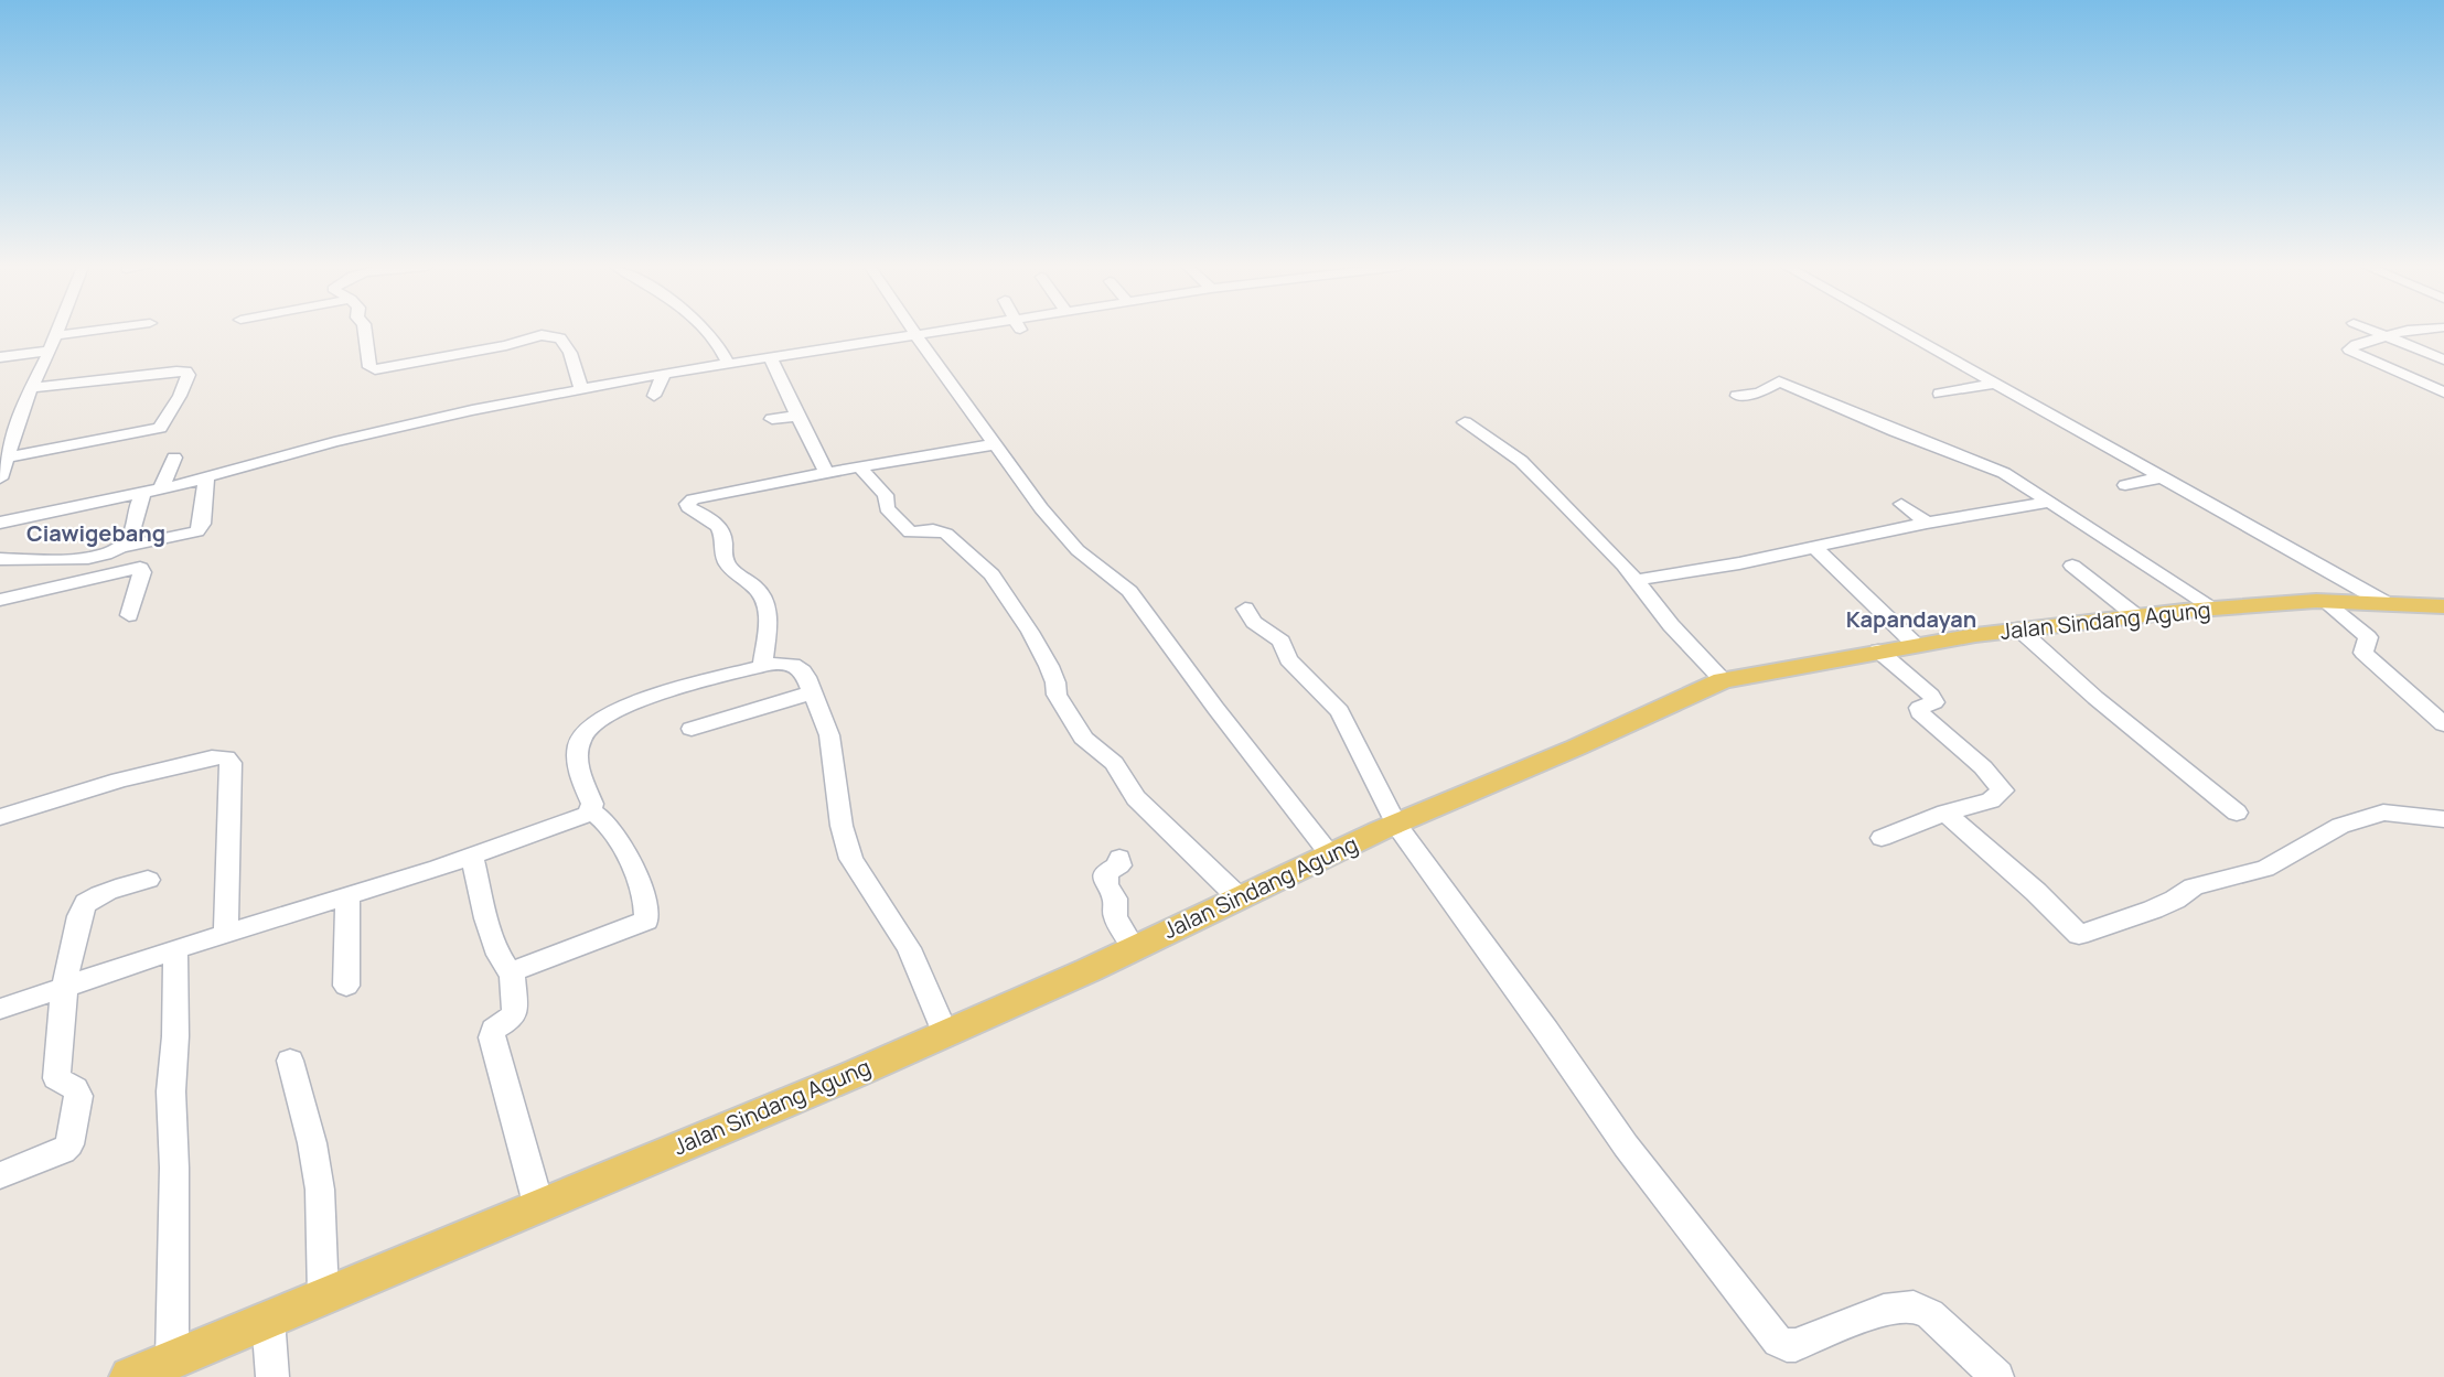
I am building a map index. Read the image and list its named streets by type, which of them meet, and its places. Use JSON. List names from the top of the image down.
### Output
{
  "streets": {
    "main road": ["Jalan Sindang Agung"]
  },
  "districts": ["Ciawigebang", "Kapandayan"]
}
